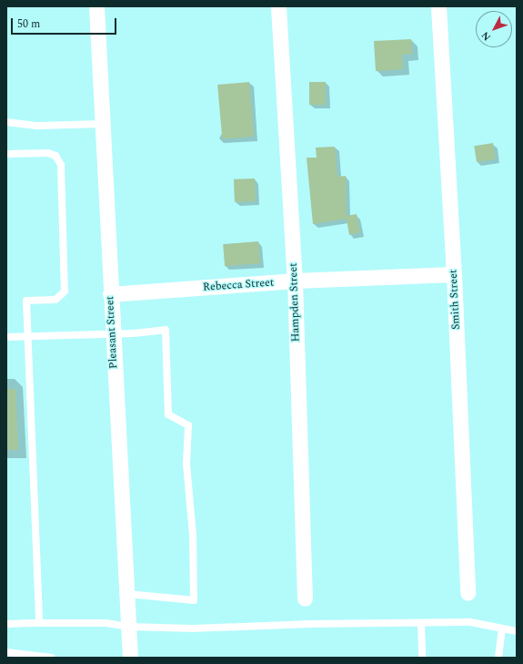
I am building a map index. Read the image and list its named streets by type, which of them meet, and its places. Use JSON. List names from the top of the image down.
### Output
{
  "streets": {
    "street": [
      "Rebecca Street",
      "Smith Street",
      "Hampden Street",
      "Pleasant Street"
    ]
  },
  "crossings": [
    ["Rebecca Street", "Smith Street"],
    ["Rebecca Street", "Hampden Street"],
    ["Rebecca Street", "Pleasant Street"]
  ],
  "scale_bar": "50 m",
  "north": "bottom left"
}
